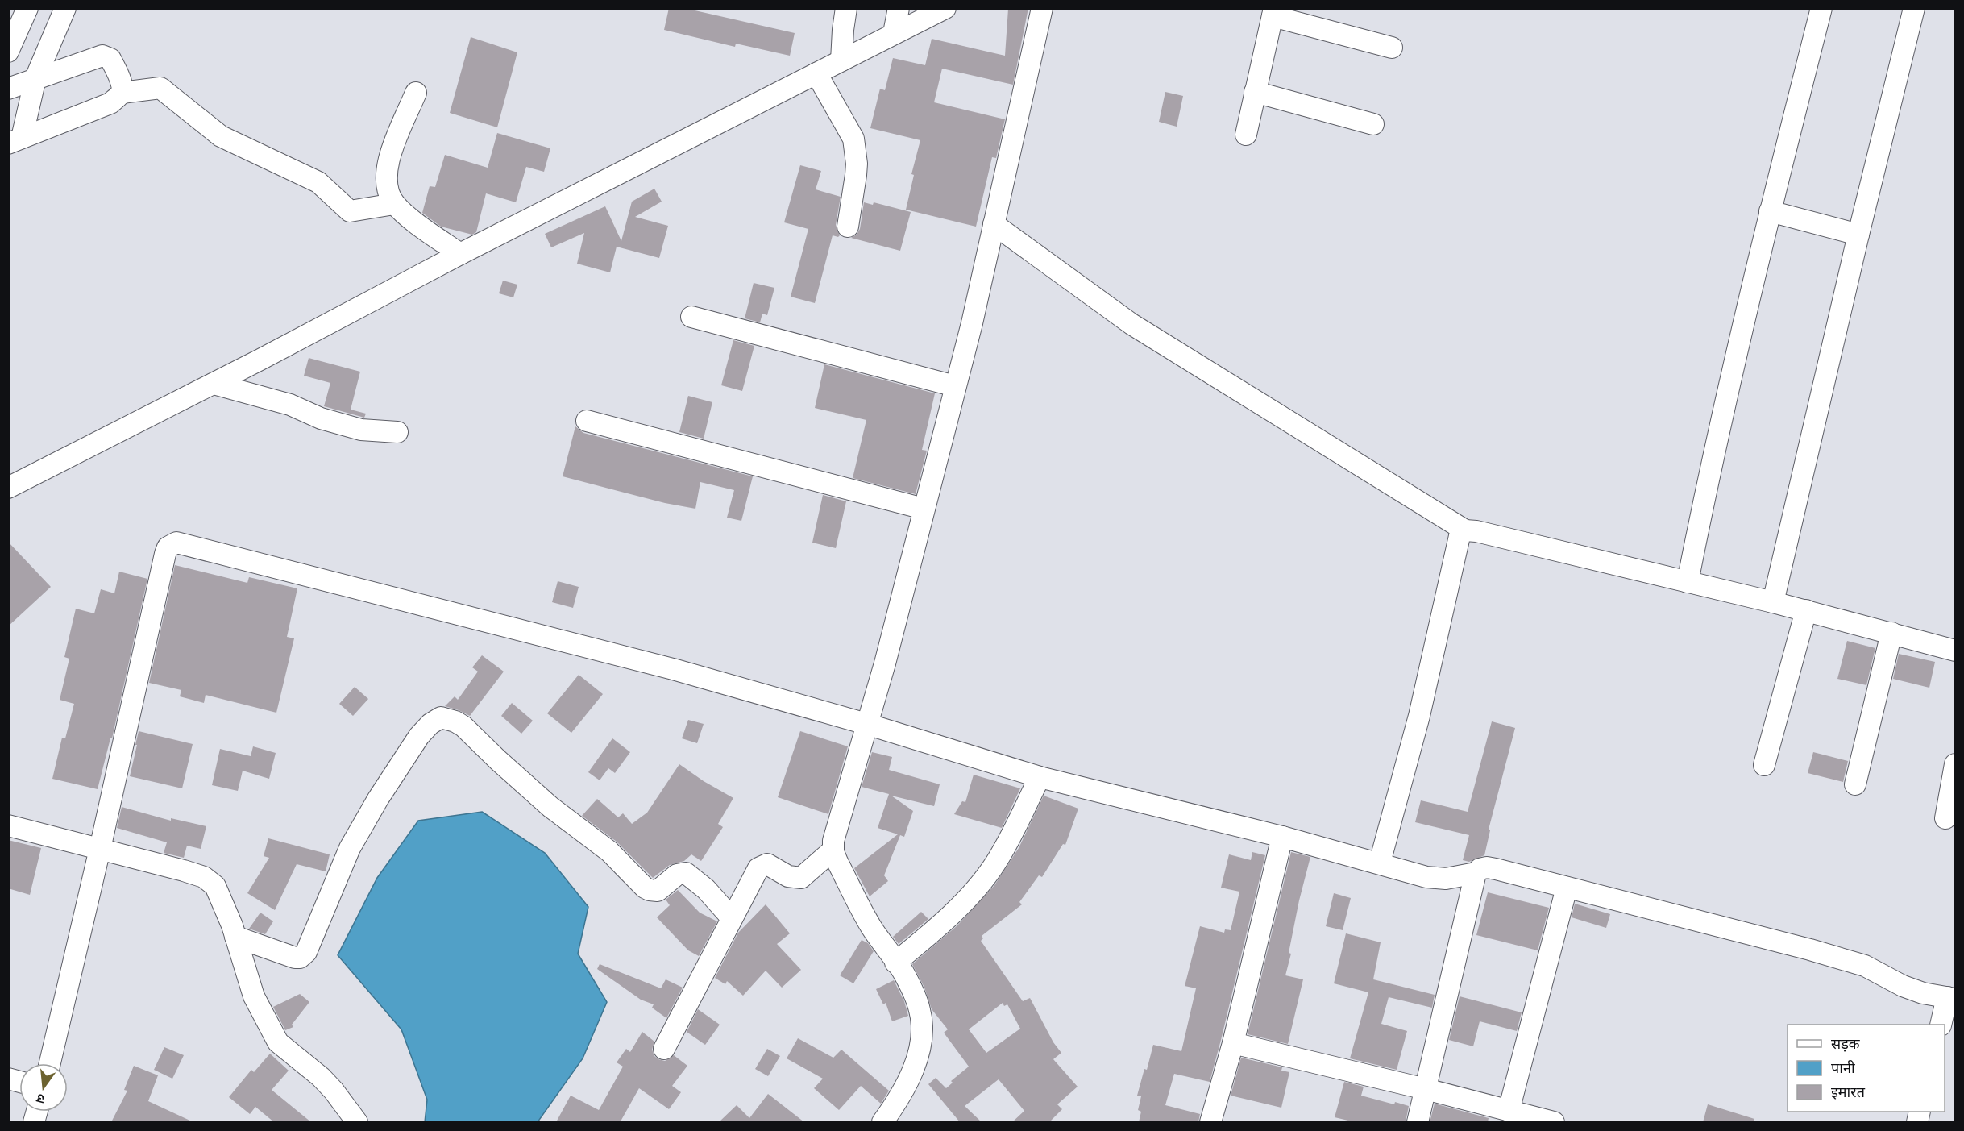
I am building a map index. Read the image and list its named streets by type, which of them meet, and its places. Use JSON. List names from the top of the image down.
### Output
{
  "legend": ["सड़क", "पानी", "इमारत"],
  "north": "bottom"
}
